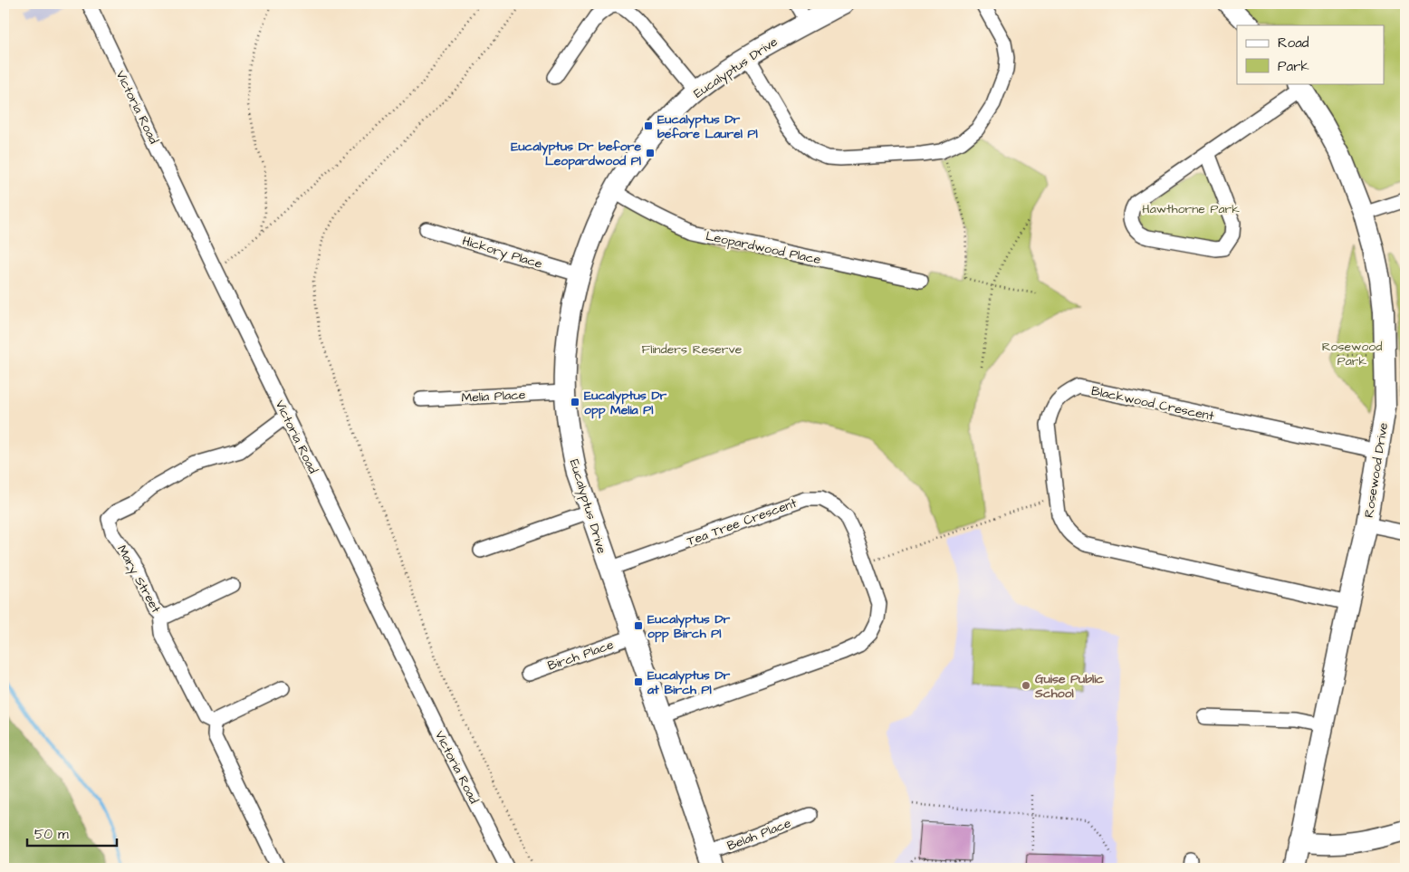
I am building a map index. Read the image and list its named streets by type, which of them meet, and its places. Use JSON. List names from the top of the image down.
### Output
{
  "streets": {
    "street": [
      "Eucalyptus Drive",
      "Victoria Road",
      "Leopardwood Place",
      "Hickory Place",
      "Melia Place",
      "Blackwood Crescent",
      "Rosewood Drive",
      "Tea Tree Crescent",
      "Mary Street",
      "Birch Place",
      "Belah Place"
    ]
  },
  "crossings": [
    ["Eucalyptus Drive", "Leopardwood Place"],
    ["Eucalyptus Drive", "Hickory Place"],
    ["Eucalyptus Drive", "Melia Place"],
    ["Eucalyptus Drive", "Tea Tree Crescent"],
    ["Eucalyptus Drive", "Birch Place"],
    ["Eucalyptus Drive", "Belah Place"],
    ["Victoria Road", "Mary Street"],
    ["Blackwood Crescent", "Rosewood Drive"]
  ],
  "parks": ["Hawthorne Park", "Rosewood Park", "Flinders Reserve"],
  "places": {
    "transit": [
      "Eucalyptus Dr before Laurel Pl",
      "Eucalyptus Dr before Leopardwood Pl",
      "Eucalyptus Dr opp Melia Pl",
      "Eucalyptus Dr opp Birch Pl",
      "Eucalyptus Dr at Birch Pl"
    ],
    "other": ["Guise Public School"]
  },
  "legend": ["Road", "Park"],
  "scale_bar": "50 m"
}
